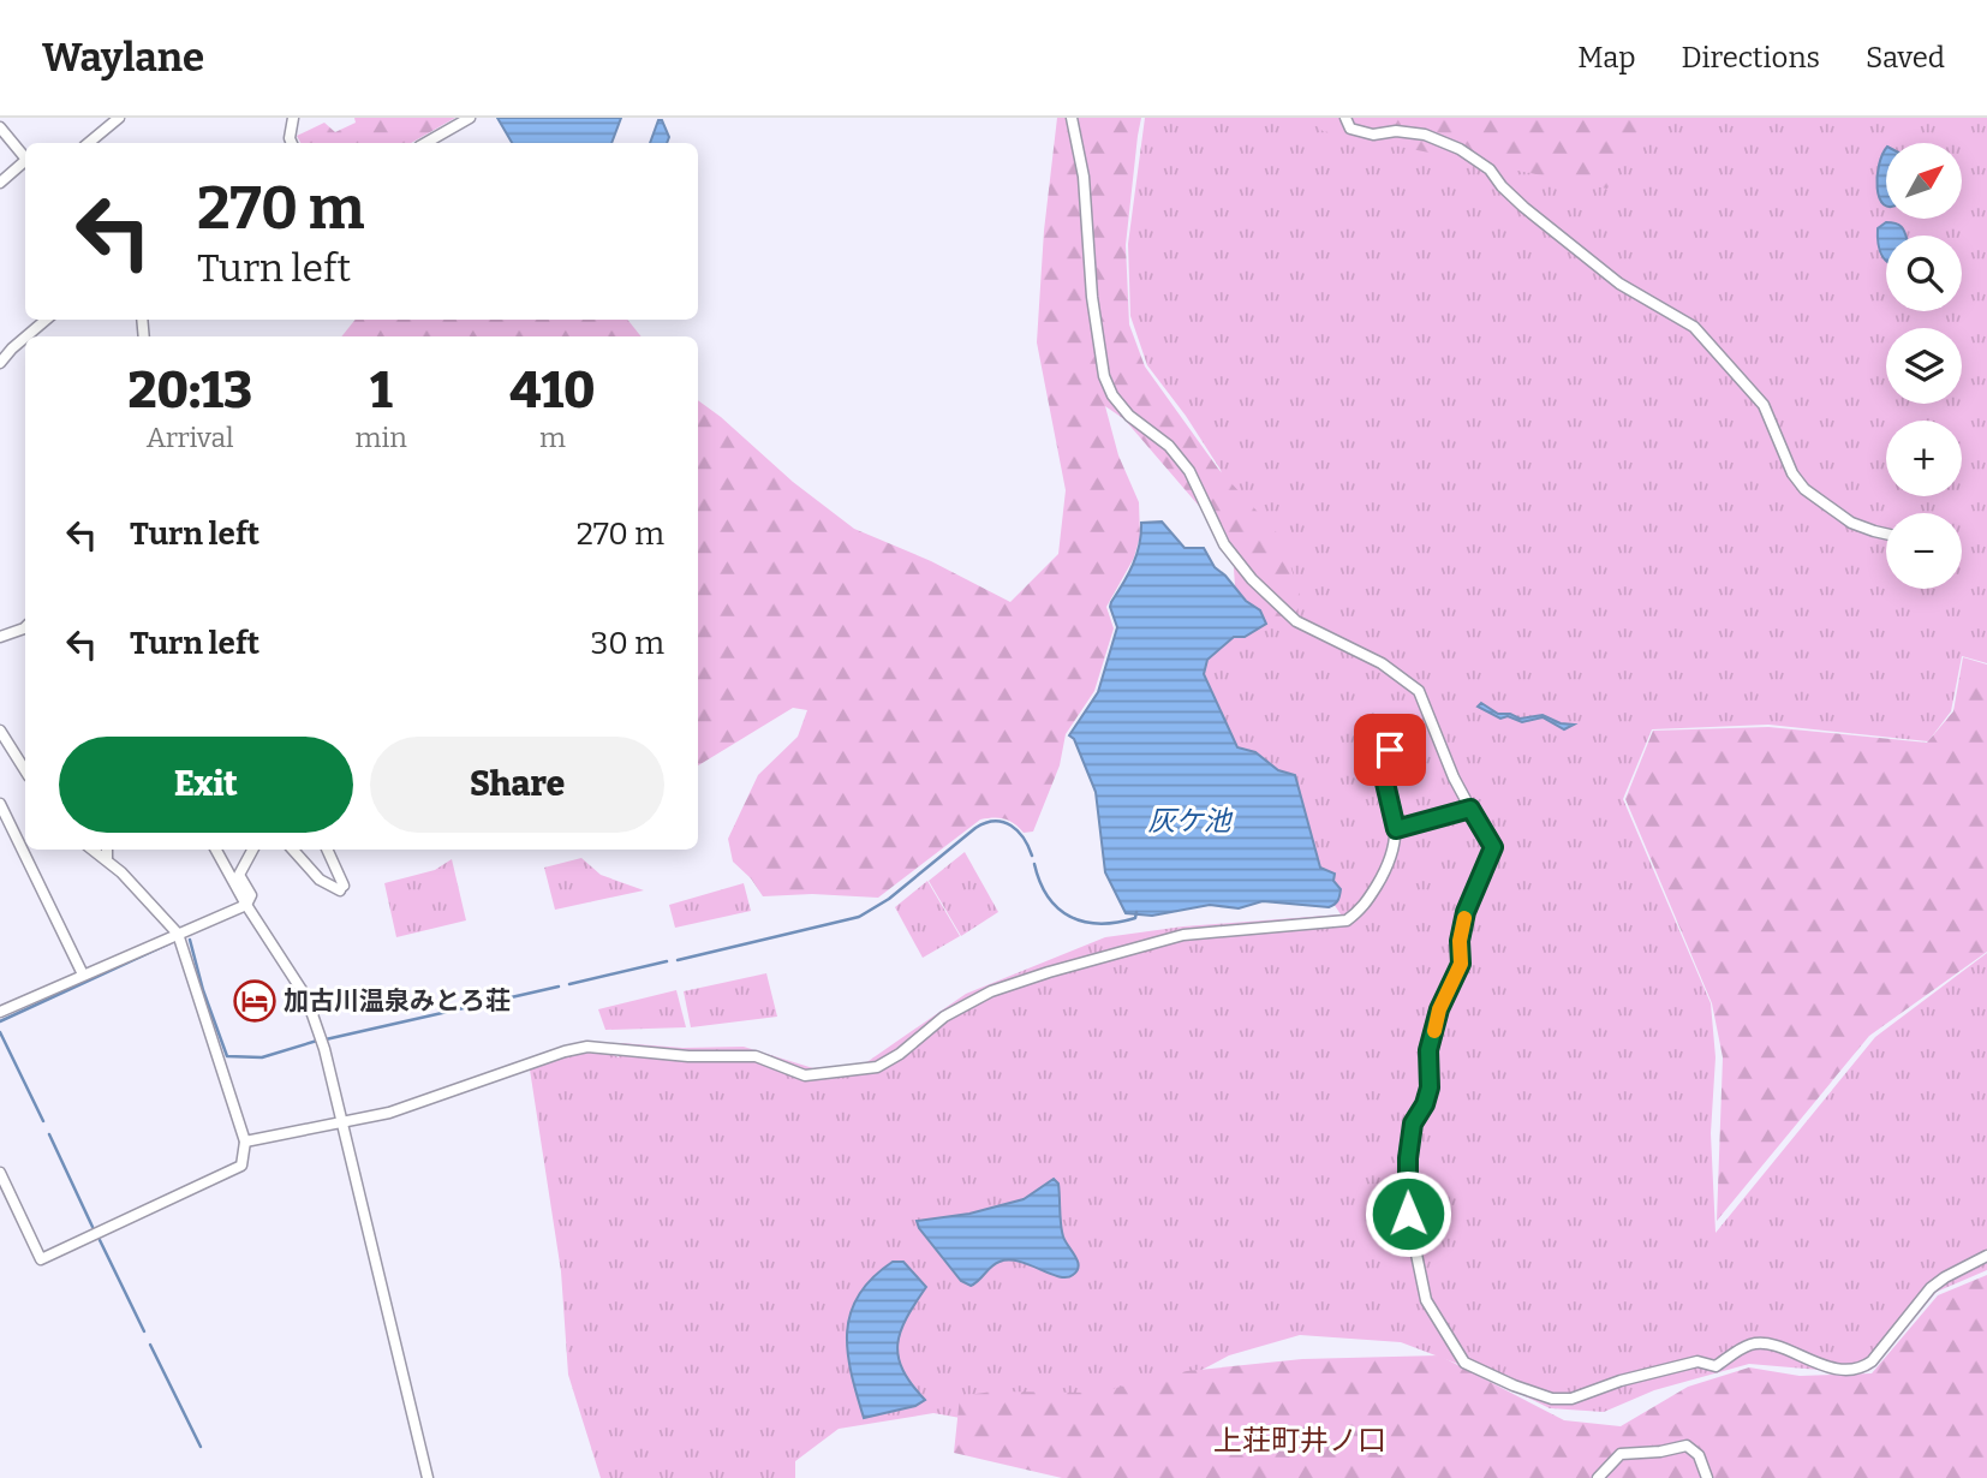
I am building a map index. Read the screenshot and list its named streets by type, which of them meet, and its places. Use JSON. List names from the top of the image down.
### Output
{
  "districts": ["上荘町井ノ口"],
  "water": ["灰ケ池"],
  "places": {
    "hotel": ["加古川温泉みとろ荘"]
  },
  "north": "top right",
  "page": {
    "header": "Waylane",
    "nav": ["Map", "Directions", "Saved"],
    "map_buttons": ["+", "−"],
    "turn": ["270 m", "Turn left"],
    "eta": [
      "20:13",
      "Arrival",
      "1",
      "min",
      "410",
      "m"
    ],
    "list": [
      {
        "name": "Turn left",
        "value": "270 m"
      },
      {
        "name": "Turn left",
        "value": "30 m"
      }
    ],
    "buttons": ["Exit", "Share"]
  }
}
